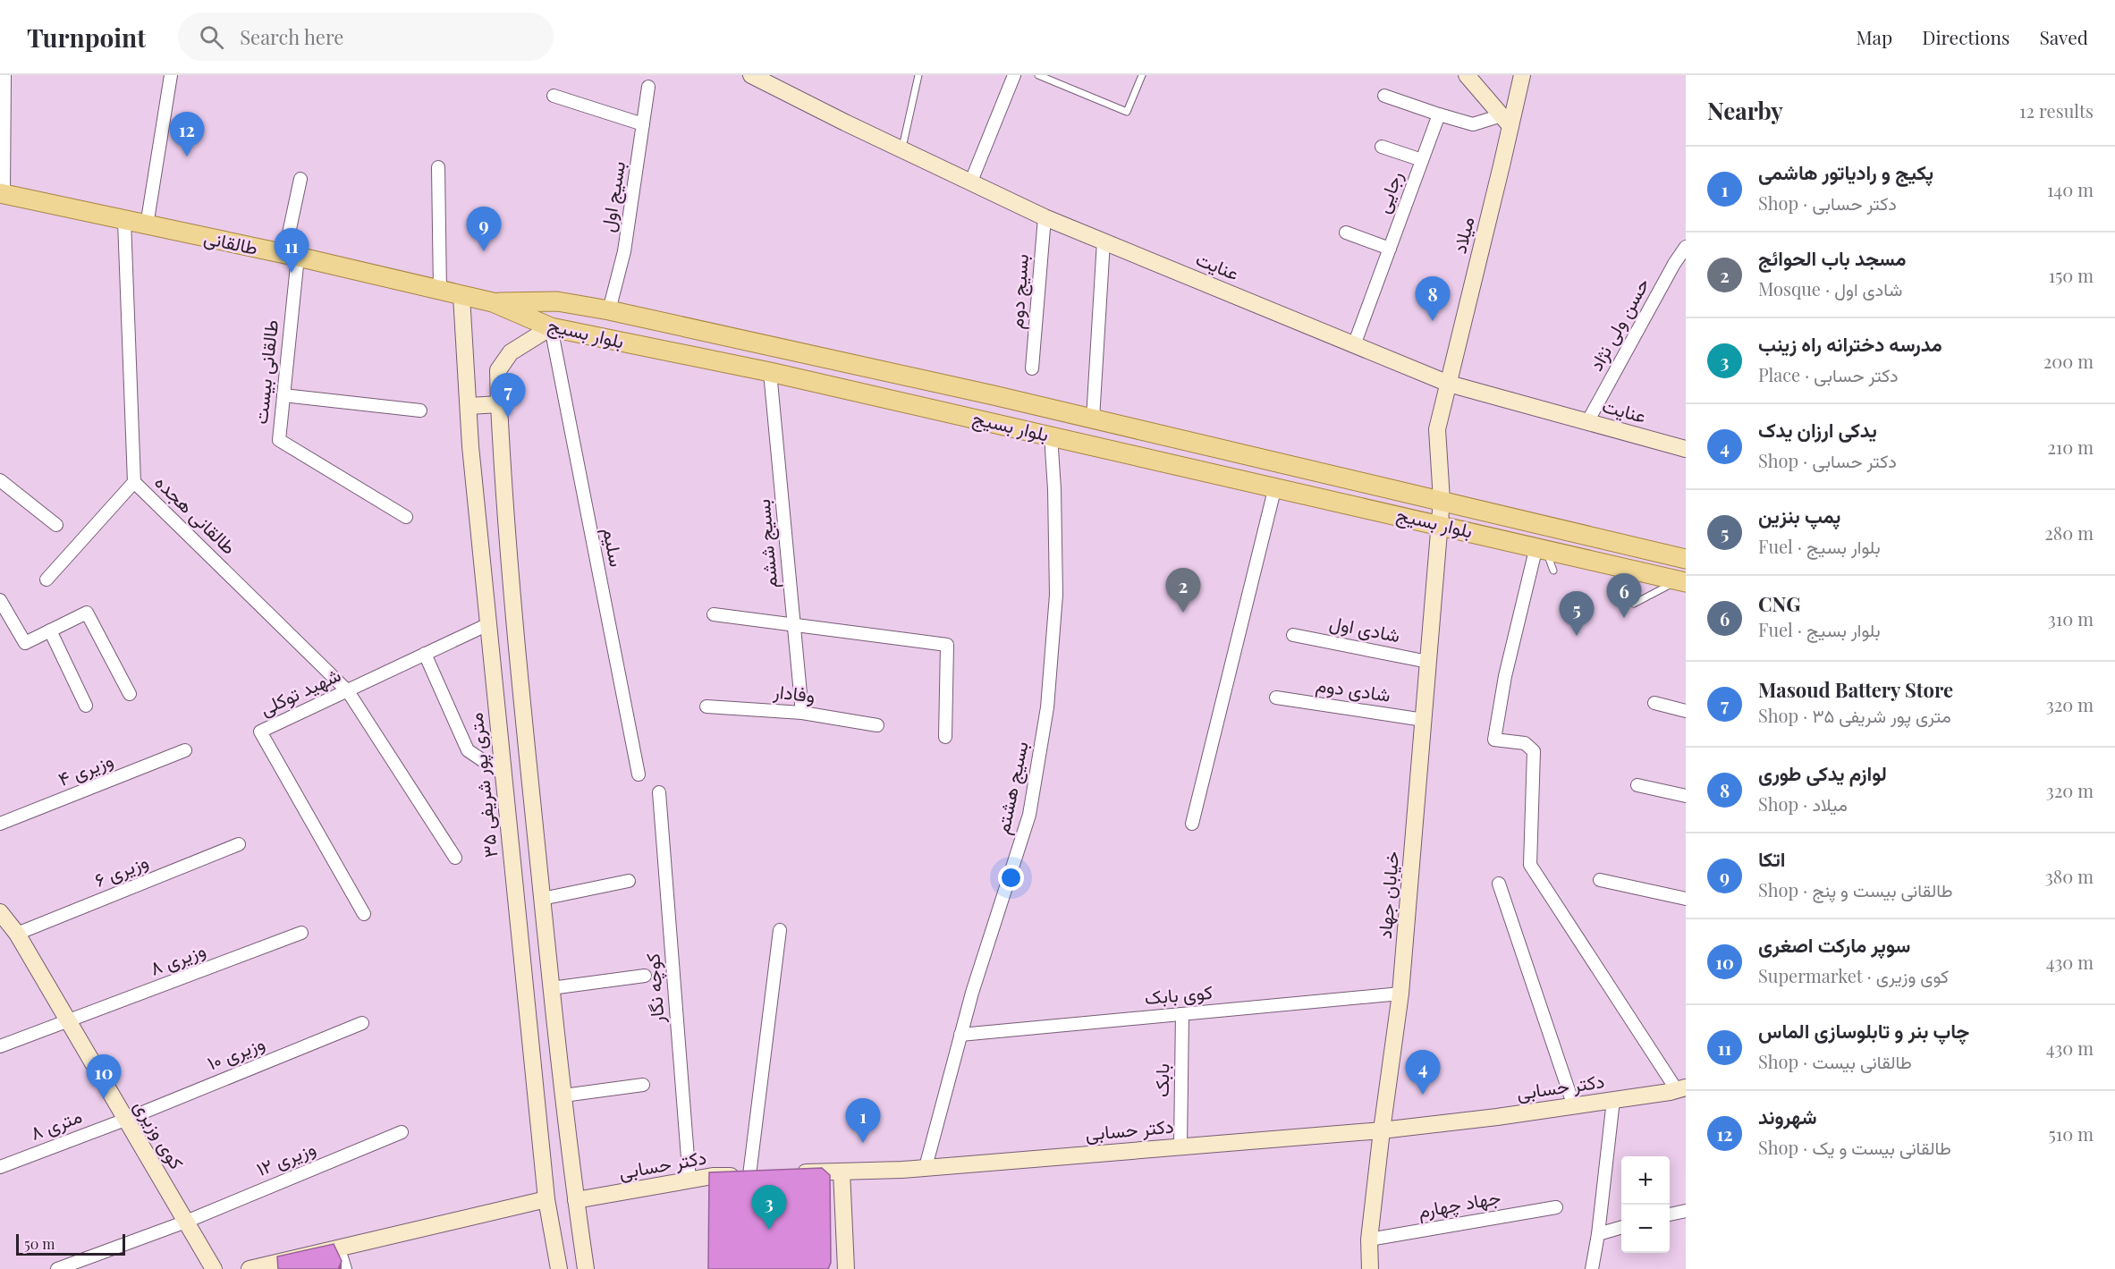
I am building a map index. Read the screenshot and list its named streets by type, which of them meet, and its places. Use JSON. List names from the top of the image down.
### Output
{
  "streets": {
    "main road": ["طالقانی", "بلوار بسیج"],
    "street": [
      "رجایی",
      "بسیج اول",
      "میلاد",
      "عنایت",
      "بسيج دوم",
      "حسن ولی نژاد",
      "طالقانی بیست",
      "طالقانی هجده",
      "بسیج ششم",
      "سلیم",
      "شادی اول",
      "شادی دوم",
      "شهید توکلی",
      "وفادار",
      "وزیری ۴",
      "۳۵ متری پور شریفی",
      "بسیج هشتم",
      "وزیری ۶",
      "خیابان جهاد",
      "وزیری ۸",
      "کوچه نگار",
      "کوی بابک",
      "وزیری ۱۰",
      "بابک",
      "دکتر حسابی",
      "متری ۸",
      "کوی وزیری",
      "وزيری ۱۲",
      "جهاد چهارم"
    ]
  },
  "crossings": [
    ["رجایی", "عنایت"],
    ["بسیج اول", "بلوار بسیج"],
    ["میلاد", "عنایت"],
    ["میلاد", "بلوار بسیج"],
    ["میلاد", "خیابان جهاد"],
    ["طالقانی", "بلوار بسیج"],
    ["طالقانی", "طالقانی بیست"],
    ["طالقانی", "طالقانی هجده"],
    ["طالقانی", "۳۵ متری پور شریفی"],
    ["عنایت", "بسيج دوم"],
    ["عنایت", "حسن ولی نژاد"],
    ["بلوار بسیج", "بسیج ششم"],
    ["بلوار بسیج", "سلیم"],
    ["بلوار بسیج", "بسیج هشتم"],
    ["بلوار بسیج", "خیابان جهاد"],
    ["طالقانی هجده", "شهید توکلی"],
    ["بسیج ششم", "وفادار"],
    ["شادی اول", "خیابان جهاد"],
    ["شادی دوم", "خیابان جهاد"],
    ["شهید توکلی", "۳۵ متری پور شریفی"],
    ["بسیج هشتم", "کوی بابک"],
    ["بسیج هشتم", "دکتر حسابی"],
    ["وزیری ۶", "کوی وزیری"],
    ["خیابان جهاد", "کوی بابک"],
    ["خیابان جهاد", "دکتر حسابی"],
    ["خیابان جهاد", "جهاد چهارم"],
    ["وزیری ۸", "کوی وزیری"],
    ["کوچه نگار", "دکتر حسابی"],
    ["کوی بابک", "بابک"],
    ["وزیری ۱۰", "متری ۸"],
    ["وزیری ۱۰", "کوی وزیری"],
    ["بابک", "دکتر حسابی"],
    ["متری ۸", "کوی وزیری"],
    ["کوی وزیری", "وزيری ۱۲"]
  ],
  "scale_bar": "50 m",
  "page": {
    "header": "Turnpoint",
    "search": "Search here",
    "nav": ["Map", "Directions", "Saved"],
    "heading": ["Nearby", "12 results"],
    "pins": [
      "12",
      "9",
      "11",
      "8",
      "7",
      "2",
      "6",
      "5",
      "4",
      "10",
      "1",
      "3"
    ],
    "list": [
      {
        "mark": "1",
        "name": "پکیج و رادیاتور هاشمی",
        "note": "Shop · دکتر حسابی",
        "value": "140 m"
      },
      {
        "mark": "2",
        "name": "مسجد باب الحوائج",
        "note": "Mosque · شادی اول",
        "value": "150 m"
      },
      {
        "mark": "3",
        "name": "مدرسه دخترانه راه زینب",
        "note": "Place · دکتر حسابی",
        "value": "200 m"
      },
      {
        "mark": "4",
        "name": "یدکی ارزان یدک",
        "note": "Shop · دکتر حسابی",
        "value": "210 m"
      },
      {
        "mark": "5",
        "name": "پمپ بنزین",
        "note": "Fuel · بلوار بسیج",
        "value": "280 m"
      },
      {
        "mark": "6",
        "name": "CNG",
        "note": "Fuel · بلوار بسیج",
        "value": "310 m"
      },
      {
        "mark": "7",
        "name": "Masoud Battery Store",
        "note": "Shop · ۳۵ متری پور شریفی",
        "value": "320 m"
      },
      {
        "mark": "8",
        "name": "لوازم یدکی طوری",
        "note": "Shop · میلاد",
        "value": "320 m"
      },
      {
        "mark": "9",
        "name": "اتکا",
        "note": "Shop · طالقانی بیست و پنج",
        "value": "380 m"
      },
      {
        "mark": "10",
        "name": "سوپر مارکت اصغری",
        "note": "Supermarket · کوی وزیری",
        "value": "430 m"
      },
      {
        "mark": "11",
        "name": "چاپ بنر و تابلوسازی الماس",
        "note": "Shop · طالقانی بیست",
        "value": "430 m"
      },
      {
        "mark": "12",
        "name": "شهروند",
        "note": "Shop · طالقانی بیست و یک",
        "value": "510 m"
      }
    ],
    "map_buttons": ["+", "−"],
    "scale": "50 m"
  }
}
